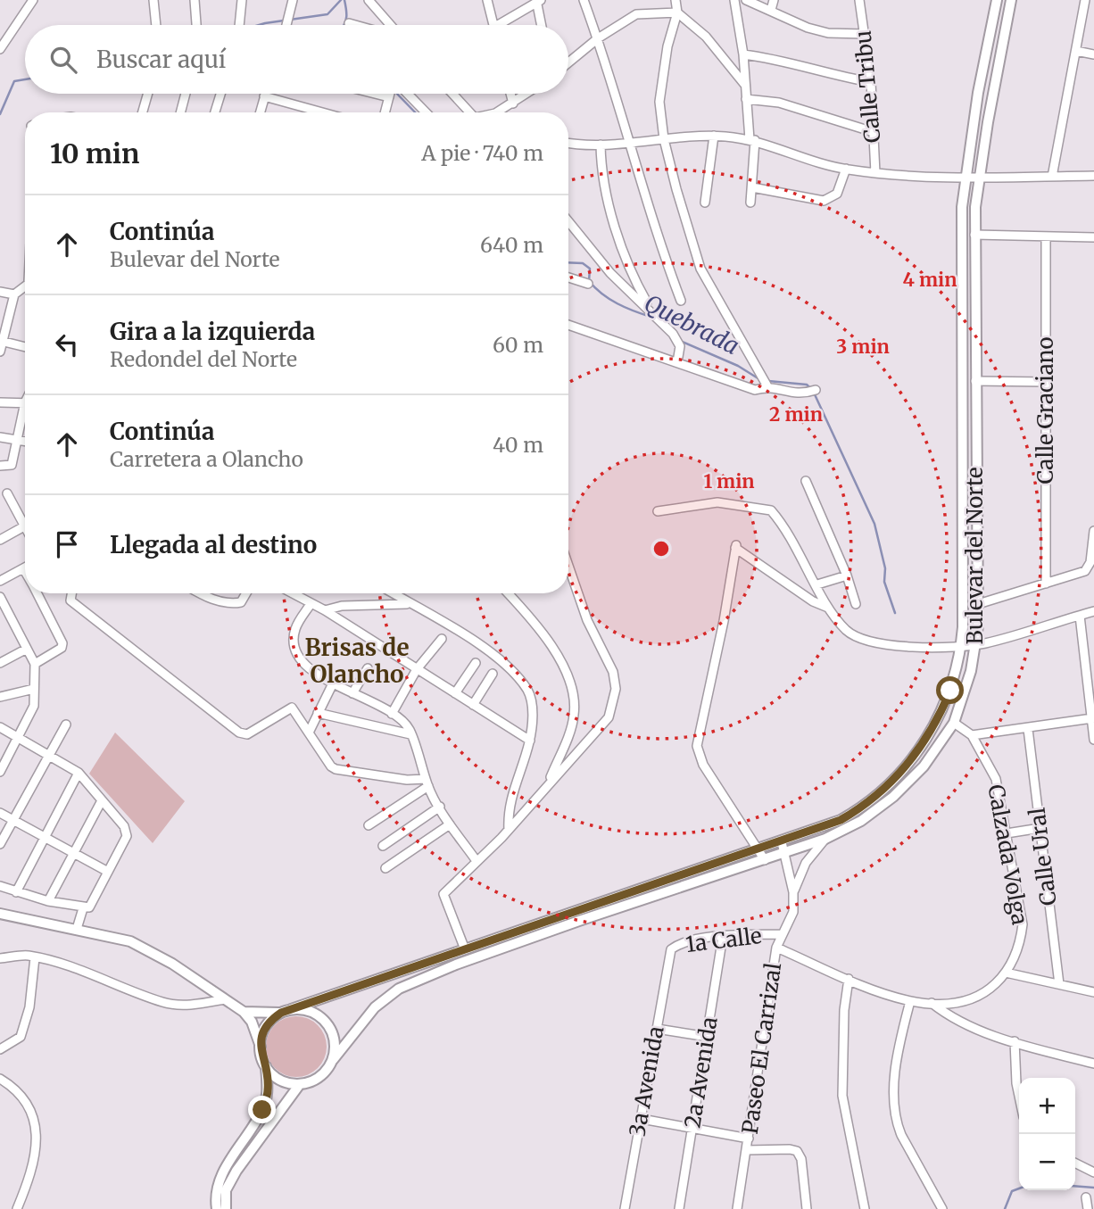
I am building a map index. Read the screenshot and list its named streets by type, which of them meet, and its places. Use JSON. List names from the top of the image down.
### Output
{
  "streets": {
    "main road": ["Bulevar del Norte"],
    "street": [
      "Calle Tribu",
      "Calle Graciano",
      "Calzada Volga",
      "Calle Ural",
      "1a Calle",
      "Paseo El Carrizal",
      "2a Avenida",
      "3a Avenida"
    ]
  },
  "crossings": [
    ["Bulevar del Norte", "Calzada Volga"],
    ["Bulevar del Norte", "Paseo El Carrizal"],
    ["Calzada Volga", "Paseo El Carrizal"],
    ["1a Calle", "Paseo El Carrizal"],
    ["1a Calle", "2a Avenida"],
    ["1a Calle", "3a Avenida"]
  ],
  "districts": ["Brisas de Olancho"],
  "water": ["Quebrada"],
  "page": {
    "search": "Buscar aquí",
    "heading": ["10 min", "A pie · 740 m"],
    "list": [
      ["Continúa", "Bulevar del Norte", "640 m"],
      ["Gira a la izquierda", "Redondel del Norte", "60 m"],
      ["Continúa", "Carretera a Olancho", "40 m"],
      "Llegada al destino"
    ],
    "map_buttons": ["+", "−"]
  },
  "rings": [
    "4 min",
    "3 min",
    "2 min",
    "1 min"
  ]
}
